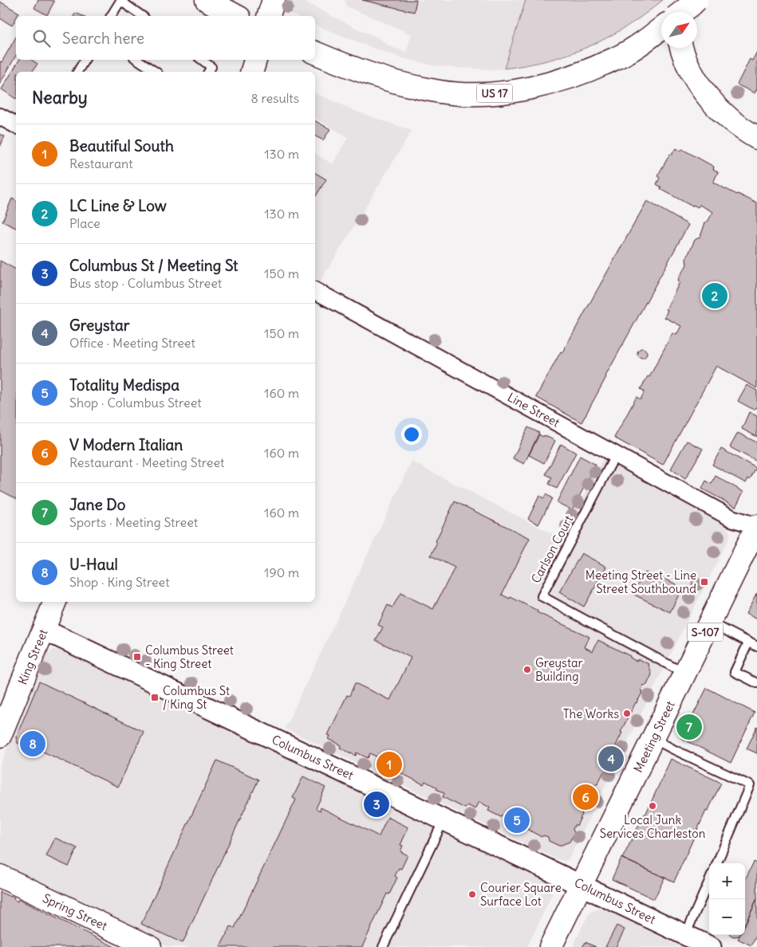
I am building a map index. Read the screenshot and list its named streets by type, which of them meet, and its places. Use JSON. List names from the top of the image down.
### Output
{
  "streets": {
    "main road": [
      "US 17",
      "S-107",
      "King Street",
      "Meeting Street",
      "Spring Street"
    ],
    "street": ["Line Street", "Columbus Street"],
    "lane": ["Carlson Court"]
  },
  "crossings": [
    ["Line Street", "Carlson Court"],
    ["Line Street", "Meeting Street"],
    ["Carlson Court", "Meeting Street"],
    ["King Street", "Columbus Street"],
    ["Meeting Street", "Columbus Street"]
  ],
  "places": {
    "transit": ["Meeting Street - Line Street Southbound", "Columbus Street - King Street", "Columbus St / King St"],
    "other": [
      "Greystar Building",
      "The Works",
      "Local Junk Services Charleston",
      "Courier Square Surface Lot"
    ]
  },
  "north": "top right",
  "page": {
    "search": "Search here",
    "heading": ["Nearby", "8 results"],
    "list": [
      {
        "mark": "1",
        "name": "Beautiful South",
        "note": "Restaurant",
        "value": "130 m"
      },
      {
        "mark": "2",
        "name": "LC Line & Low",
        "note": "Place",
        "value": "130 m"
      },
      {
        "mark": "3",
        "name": "Columbus St / Meeting St",
        "note": "Bus stop · Columbus Street",
        "value": "150 m"
      },
      {
        "mark": "4",
        "name": "Greystar",
        "note": "Office · Meeting Street",
        "value": "150 m"
      },
      {
        "mark": "5",
        "name": "Totality Medispa",
        "note": "Shop · Columbus Street",
        "value": "160 m"
      },
      {
        "mark": "6",
        "name": "V Modern Italian",
        "note": "Restaurant · Meeting Street",
        "value": "160 m"
      },
      {
        "mark": "7",
        "name": "Jane Do",
        "note": "Sports · Meeting Street",
        "value": "160 m"
      },
      {
        "mark": "8",
        "name": "U-Haul",
        "note": "Shop · King Street",
        "value": "190 m"
      }
    ],
    "pins": [
      "2",
      "7",
      "8",
      "4",
      "1",
      "6",
      "3",
      "5"
    ],
    "map_buttons": ["+", "−"]
  }
}
